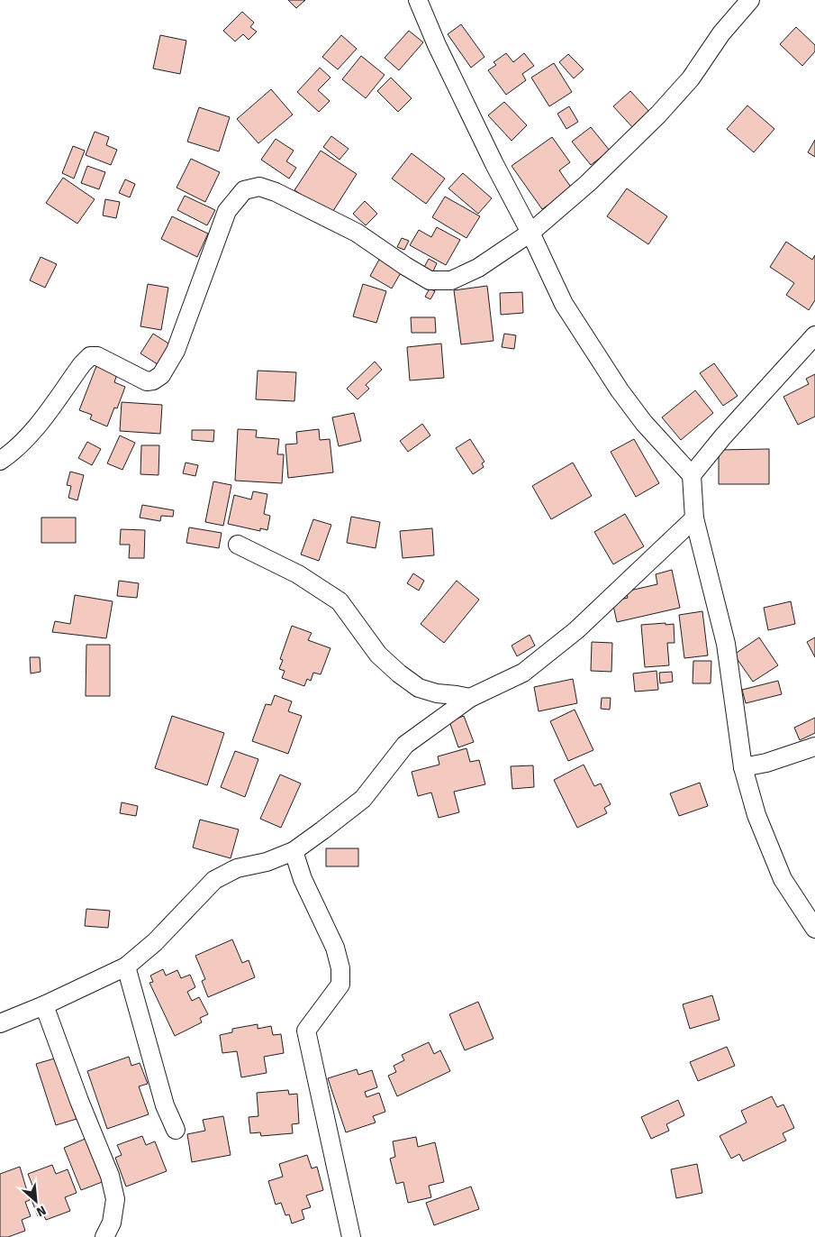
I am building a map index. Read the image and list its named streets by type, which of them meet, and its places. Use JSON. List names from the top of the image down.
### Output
{
  "north": "bottom right"
}
